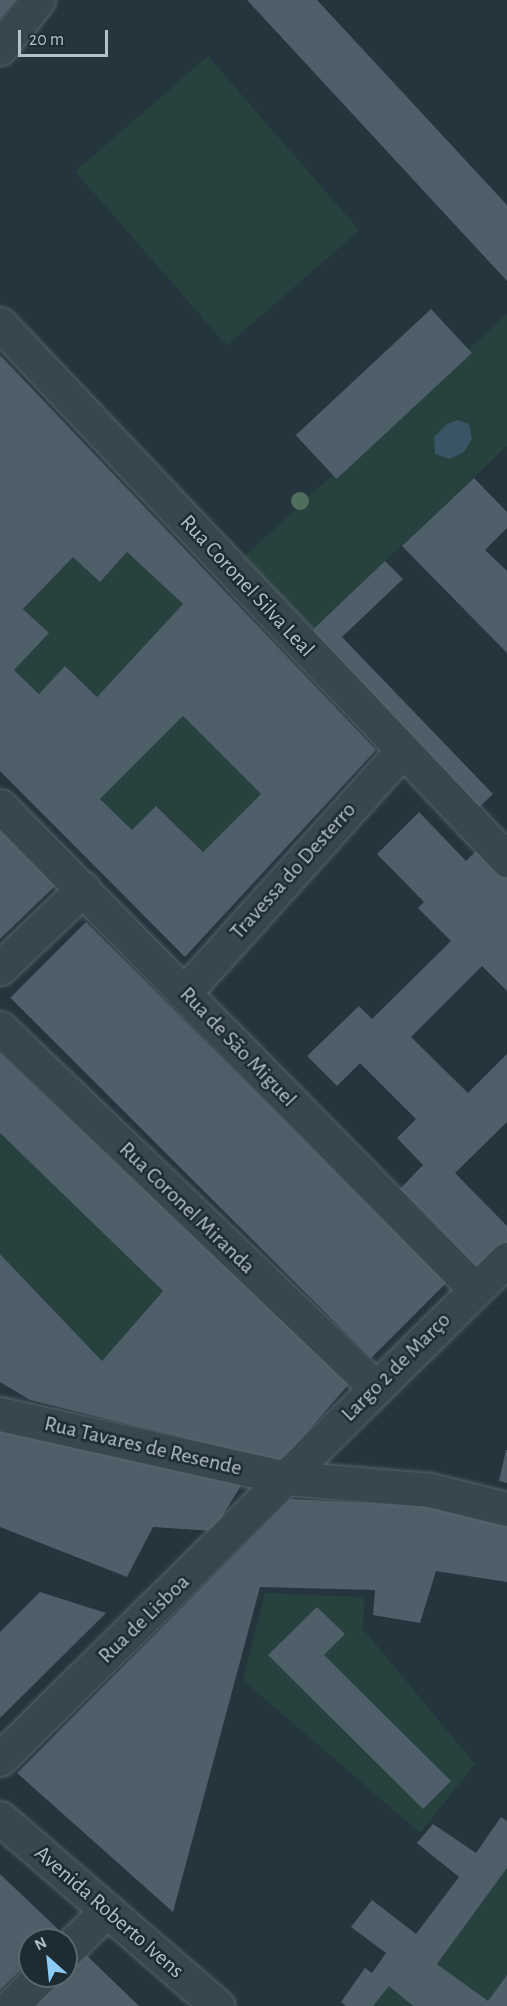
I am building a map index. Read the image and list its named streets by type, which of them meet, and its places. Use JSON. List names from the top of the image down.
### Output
{
  "streets": {
    "street": [
      "Rua Coronel Silva Leal",
      "Travessa do Desterro",
      "Rua de São Miguel",
      "Rua Coronel Miranda",
      "Largo 2 de Março",
      "Rua Tavares de Resende",
      "Rua de Lisboa",
      "Avenida Roberto Ivens"
    ]
  },
  "crossings": [
    ["Rua Coronel Silva Leal", "Travessa do Desterro"],
    ["Travessa do Desterro", "Rua de São Miguel"],
    ["Rua de São Miguel", "Largo 2 de Março"],
    ["Rua Coronel Miranda", "Largo 2 de Março"],
    ["Largo 2 de Março", "Rua Tavares de Resende"],
    ["Largo 2 de Março", "Rua de Lisboa"],
    ["Rua Tavares de Resende", "Rua de Lisboa"]
  ],
  "scale_bar": "20 m",
  "north": "top left"
}
